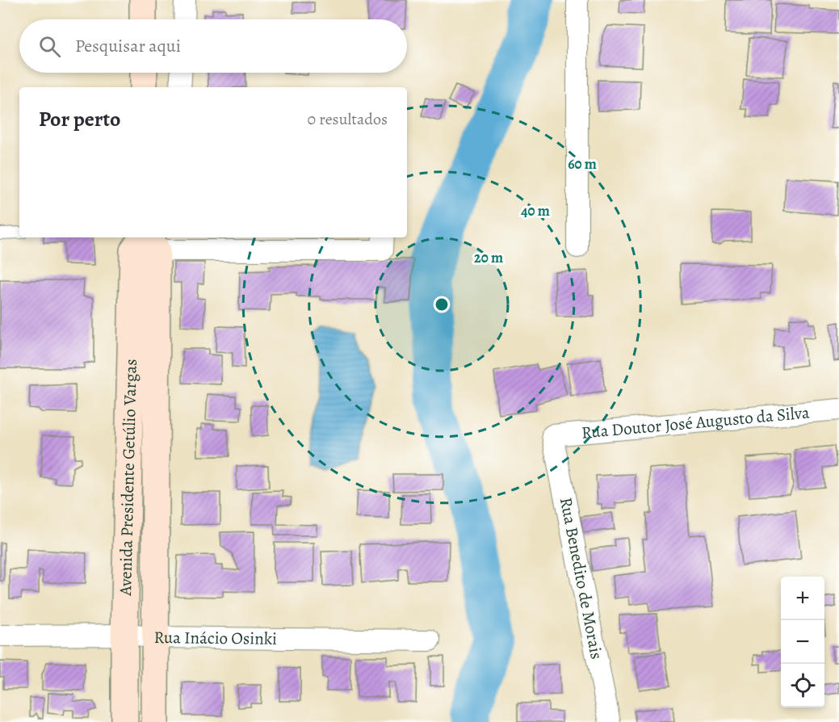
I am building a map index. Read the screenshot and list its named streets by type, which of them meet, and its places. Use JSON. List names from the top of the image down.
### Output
{
  "streets": {
    "main road": ["Avenida Presidente Getúlio Vargas"],
    "street": ["Rua Doutor José Augusto da Silva", "Rua Benedito de Morais", "Rua Inácio Osinki"]
  },
  "crossings": [
    ["Rua Doutor José Augusto da Silva", "Rua Benedito de Morais"],
    ["Avenida Presidente Getúlio Vargas", "Rua Inácio Osinki"]
  ],
  "page": {
    "search": "Pesquisar aqui",
    "heading": ["Por perto", "0 resultados"],
    "map_buttons": ["+", "−"]
  },
  "rings": ["60 m", "40 m", "20 m"]
}
